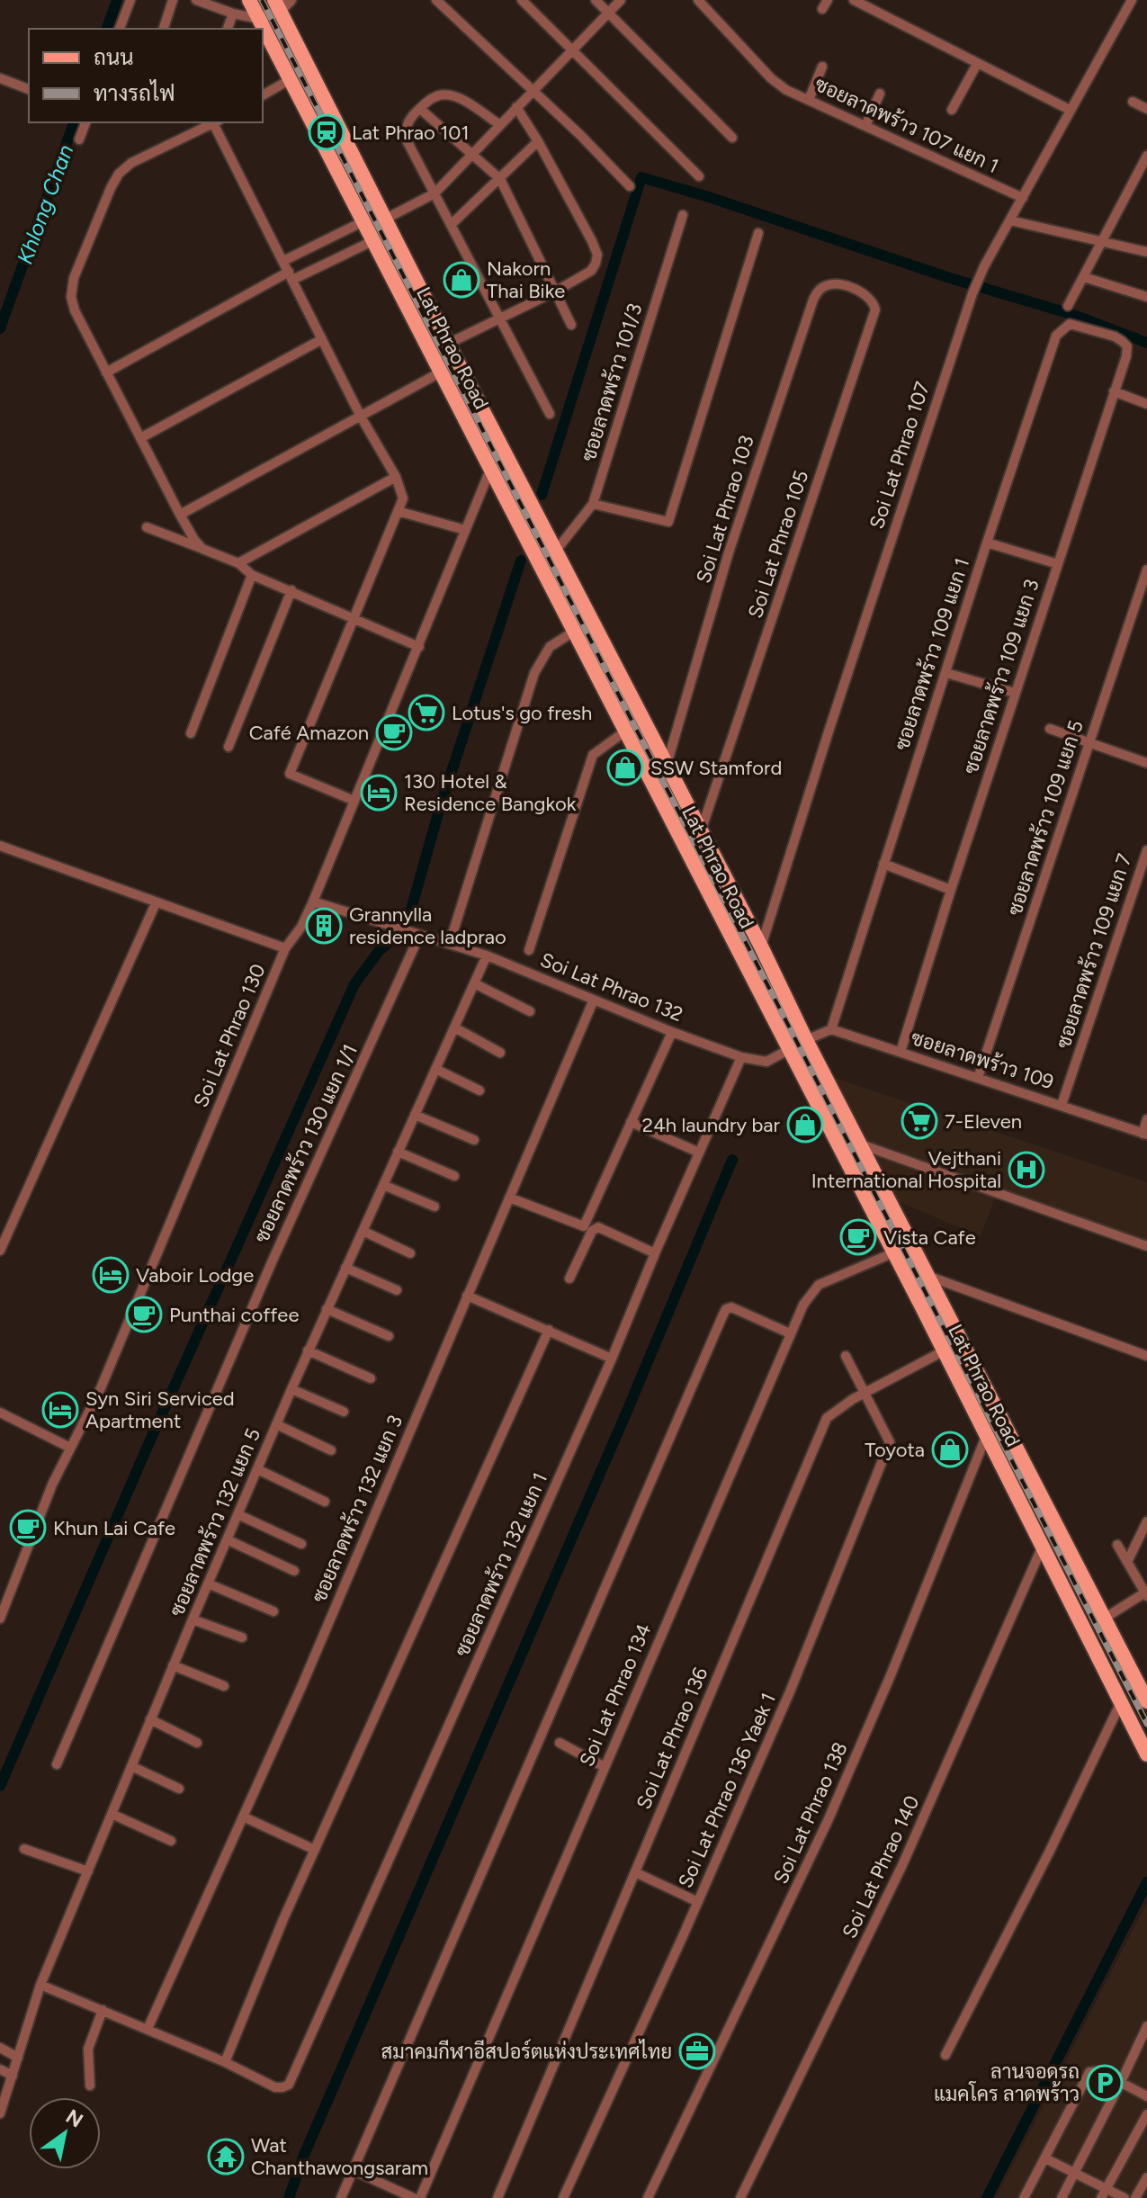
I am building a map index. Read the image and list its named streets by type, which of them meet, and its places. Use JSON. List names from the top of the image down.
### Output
{
  "streets": {
    "main road": ["Lat Phrao Road"],
    "street": [
      "ซอยลาดพร้าว 107 แยก 1",
      "ซอยลาดพร้าว 101/3",
      "Soi Lat Phrao 107",
      "Soi Lat Phrao 103",
      "Soi Lat Phrao 105",
      "ซอยลาดพร้าว 109 แยก 1",
      "ซอยลาดพร้าว 109 แยก 3",
      "ซอยลาดพร้าว 109 แยก 5",
      "ซอยลาดพร้าว 109 แยก 7",
      "Soi Lat Phrao 132",
      "Soi Lat Phrao 130",
      "ซอยลาดพร้าว 109",
      "ซอยลาดพร้าว 130 แยก 1/1",
      "ซอยลาดพร้าว 132 แยก 3",
      "ซอยลาดพร้าว 132 แยก 5",
      "ซอยลาดพร้าว 132 แยก 1",
      "Soi Lat Phrao 134",
      "Soi Lat Phrao 136",
      "Soi Lat Phrao 136 Yaek 1",
      "Soi Lat Phrao 138",
      "Soi Lat Phrao 140"
    ]
  },
  "crossings": [
    ["ซอยลาดพร้าว 107 แยก 1", "Soi Lat Phrao 107"],
    ["Lat Phrao Road", "ซอยลาดพร้าว 101/3"],
    ["Lat Phrao Road", "Soi Lat Phrao 107"],
    ["Lat Phrao Road", "Soi Lat Phrao 103"],
    ["Lat Phrao Road", "Soi Lat Phrao 105"],
    ["Lat Phrao Road", "Soi Lat Phrao 132"],
    ["Lat Phrao Road", "Soi Lat Phrao 130"],
    ["Lat Phrao Road", "Soi Lat Phrao 134"],
    ["Lat Phrao Road", "Soi Lat Phrao 136"],
    ["Lat Phrao Road", "Soi Lat Phrao 138"],
    ["Lat Phrao Road", "Soi Lat Phrao 140"],
    ["Soi Lat Phrao 103", "Soi Lat Phrao 105"],
    ["ซอยลาดพร้าว 109 แยก 1", "ซอยลาดพร้าว 109 แยก 3"],
    ["ซอยลาดพร้าว 109 แยก 1", "ซอยลาดพร้าว 109"],
    ["ซอยลาดพร้าว 109 แยก 3", "ซอยลาดพร้าว 109"],
    ["ซอยลาดพร้าว 109 แยก 5", "ซอยลาดพร้าว 109"],
    ["ซอยลาดพร้าว 109 แยก 7", "ซอยลาดพร้าว 109"],
    ["Soi Lat Phrao 132", "Soi Lat Phrao 130"],
    ["Soi Lat Phrao 132", "ซอยลาดพร้าว 130 แยก 1/1"],
    ["Soi Lat Phrao 132", "ซอยลาดพร้าว 132 แยก 3"],
    ["Soi Lat Phrao 132", "ซอยลาดพร้าว 132 แยก 5"],
    ["Soi Lat Phrao 132", "ซอยลาดพร้าว 132 แยก 1"],
    ["Soi Lat Phrao 136", "Soi Lat Phrao 136 Yaek 1"]
  ],
  "water": ["Khlong Chan"],
  "places": {
    "station": ["Lat Phrao 101"],
    "shop": [
      "Nakorn Thai Bike",
      "SSW Stamford",
      "24h laundry bar",
      "Toyota"
    ],
    "supermarket": ["Lotus's go fresh", "7-Eleven"],
    "cafe": [
      "Café Amazon",
      "Vista Cafe",
      "Punthai coffee",
      "Khun Lai Cafe"
    ],
    "hotel": ["130 Hotel & Residence Bangkok", "Vaboir Lodge", "Syn Siri Serviced Apartment"],
    "building": ["Grannylla residence ladprao"],
    "hospital": ["Vejthani International Hospital"],
    "office": ["สมาคมกีฬาอีสปอร์ตแห่งประเทศไทย"],
    "parking": ["ลานจอดรถ แมคโคร ลาดพร้าว"],
    "temple": ["Wat Chanthawongsaram"]
  },
  "legend": ["ถนน", "ทางรถไฟ"],
  "north": "top right"
}
